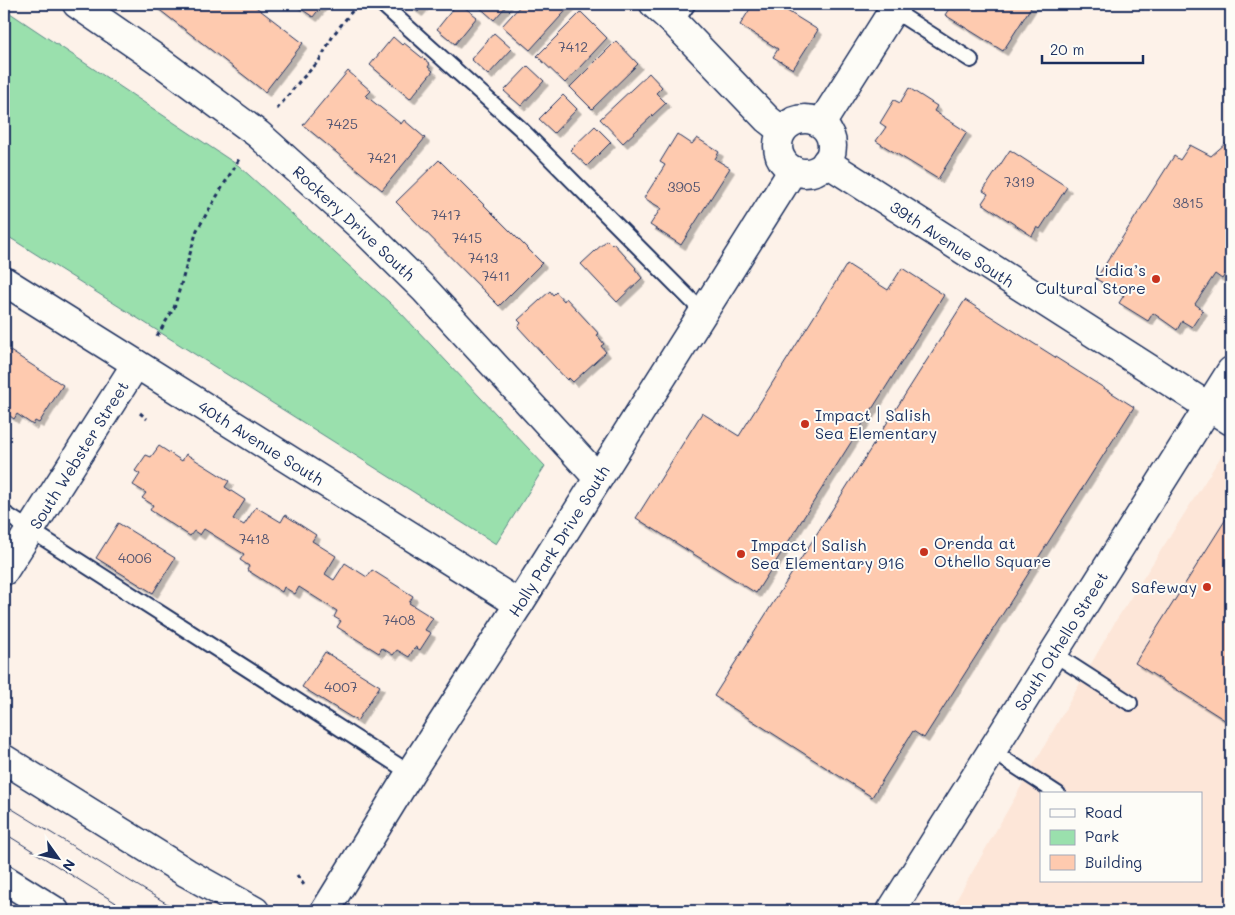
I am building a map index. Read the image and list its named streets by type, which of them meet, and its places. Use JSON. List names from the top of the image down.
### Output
{
  "streets": {
    "street": [
      "Rockery Drive South",
      "39th Avenue South",
      "40th Avenue South",
      "South Webster Street",
      "Holly Park Drive South",
      "South Othello Street"
    ]
  },
  "crossings": [
    ["Rockery Drive South", "Holly Park Drive South"],
    ["39th Avenue South", "Holly Park Drive South"],
    ["39th Avenue South", "South Othello Street"],
    ["40th Avenue South", "South Webster Street"],
    ["40th Avenue South", "Holly Park Drive South"]
  ],
  "places": [
    "Lidia’s Cultural Store",
    "Impact | Salish Sea Elementary",
    "Orenda at Othello Square",
    "Impact | Salish Sea Elementary 916",
    "Safeway"
  ],
  "house_numbers": [
    "7412",
    "7425",
    "7421",
    "7319",
    "3905",
    "3815",
    "7417",
    "7415",
    "7413",
    "7411",
    "7418",
    "4006",
    "7408",
    "4007"
  ],
  "legend": ["Road", "Park", "Building"],
  "scale_bar": "20 m",
  "north": "bottom right"
}
